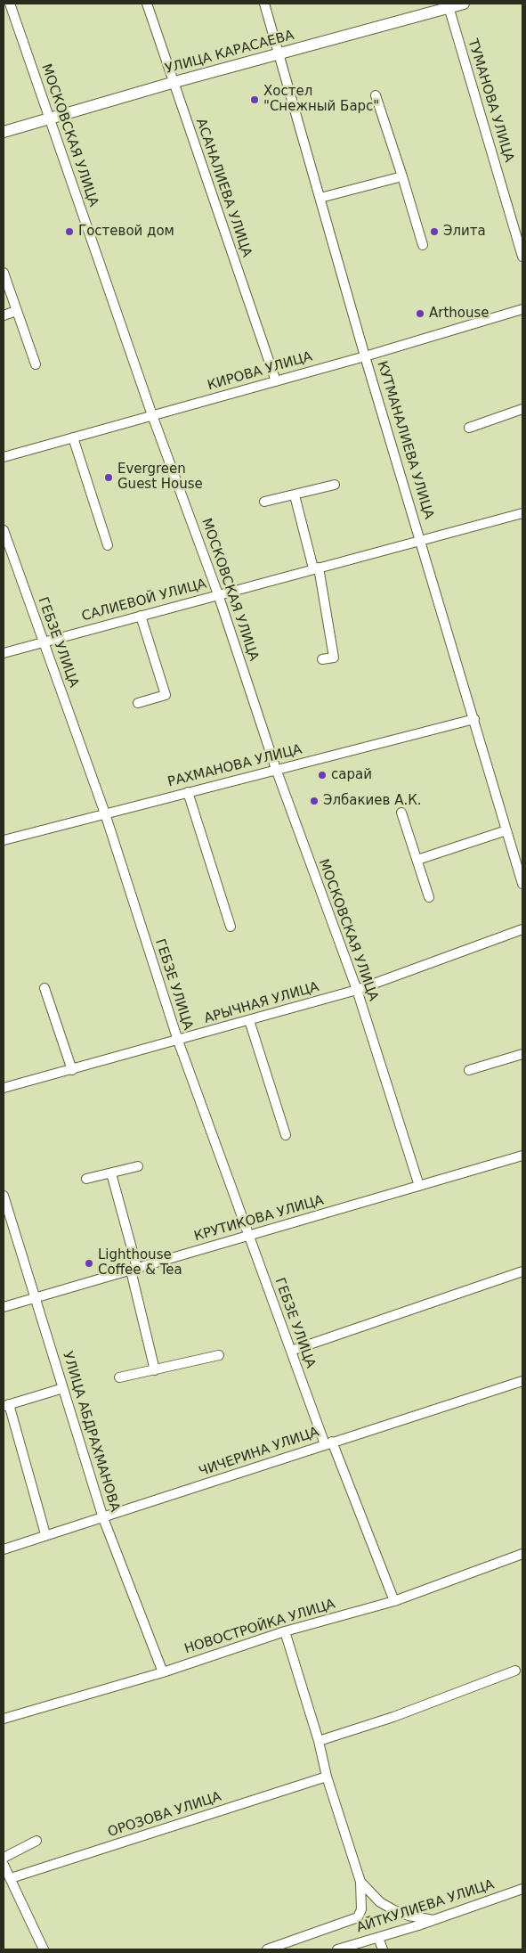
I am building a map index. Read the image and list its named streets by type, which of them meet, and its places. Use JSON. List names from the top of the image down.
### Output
{
  "streets": {
    "main road": ["УЛИЦА КАРАСАЕВА"],
    "street": [
      "ТУМАНОВА УЛИЦА",
      "МОСКОВСКАЯ УЛИЦА",
      "АСАНАЛИЕВА УЛИЦА",
      "КИРОВА УЛИЦА",
      "КУТМАНАЛИЕВА УЛИЦА",
      "САЛИЕВОЙ УЛИЦА",
      "ГЕБЗЕ УЛИЦА",
      "РАХМАНОВА УЛИЦА",
      "АРЫЧНАЯ УЛИЦА",
      "КРУТИКОВА УЛИЦА",
      "УЛИЦА АБДРАХМАНОВА",
      "ЧИЧЕРИНА УЛИЦА",
      "НОВОСТРОЙКА УЛИЦА",
      "ОРОЗОВА УЛИЦА",
      "АЙТКУЛИЕВА УЛИЦА"
    ]
  },
  "crossings": [
    ["УЛИЦА КАРАСАЕВА", "ТУМАНОВА УЛИЦА"],
    ["УЛИЦА КАРАСАЕВА", "МОСКОВСКАЯ УЛИЦА"],
    ["УЛИЦА КАРАСАЕВА", "АСАНАЛИЕВА УЛИЦА"],
    ["УЛИЦА КАРАСАЕВА", "КУТМАНАЛИЕВА УЛИЦА"],
    ["МОСКОВСКАЯ УЛИЦА", "КИРОВА УЛИЦА"],
    ["МОСКОВСКАЯ УЛИЦА", "САЛИЕВОЙ УЛИЦА"],
    ["МОСКОВСКАЯ УЛИЦА", "РАХМАНОВА УЛИЦА"],
    ["МОСКОВСКАЯ УЛИЦА", "АРЫЧНАЯ УЛИЦА"],
    ["МОСКОВСКАЯ УЛИЦА", "КРУТИКОВА УЛИЦА"],
    ["АСАНАЛИЕВА УЛИЦА", "КИРОВА УЛИЦА"],
    ["КИРОВА УЛИЦА", "КУТМАНАЛИЕВА УЛИЦА"],
    ["КУТМАНАЛИЕВА УЛИЦА", "САЛИЕВОЙ УЛИЦА"],
    ["КУТМАНАЛИЕВА УЛИЦА", "РАХМАНОВА УЛИЦА"],
    ["САЛИЕВОЙ УЛИЦА", "ГЕБЗЕ УЛИЦА"],
    ["ГЕБЗЕ УЛИЦА", "РАХМАНОВА УЛИЦА"],
    ["ГЕБЗЕ УЛИЦА", "АРЫЧНАЯ УЛИЦА"],
    ["ГЕБЗЕ УЛИЦА", "КРУТИКОВА УЛИЦА"],
    ["ГЕБЗЕ УЛИЦА", "ЧИЧЕРИНА УЛИЦА"],
    ["ГЕБЗЕ УЛИЦА", "НОВОСТРОЙКА УЛИЦА"],
    ["КРУТИКОВА УЛИЦА", "УЛИЦА АБДРАХМАНОВА"],
    ["УЛИЦА АБДРАХМАНОВА", "ЧИЧЕРИНА УЛИЦА"],
    ["УЛИЦА АБДРАХМАНОВА", "НОВОСТРОЙКА УЛИЦА"]
  ],
  "places": [
    "Хостел \"Снежный Барс\"",
    "Гостевой дом",
    "Элита",
    "Arthouse",
    "Evergreen Guest House",
    "сарай",
    "Элбакиев А.К.",
    "Lighthouse Coffee & Tea"
  ]
}
